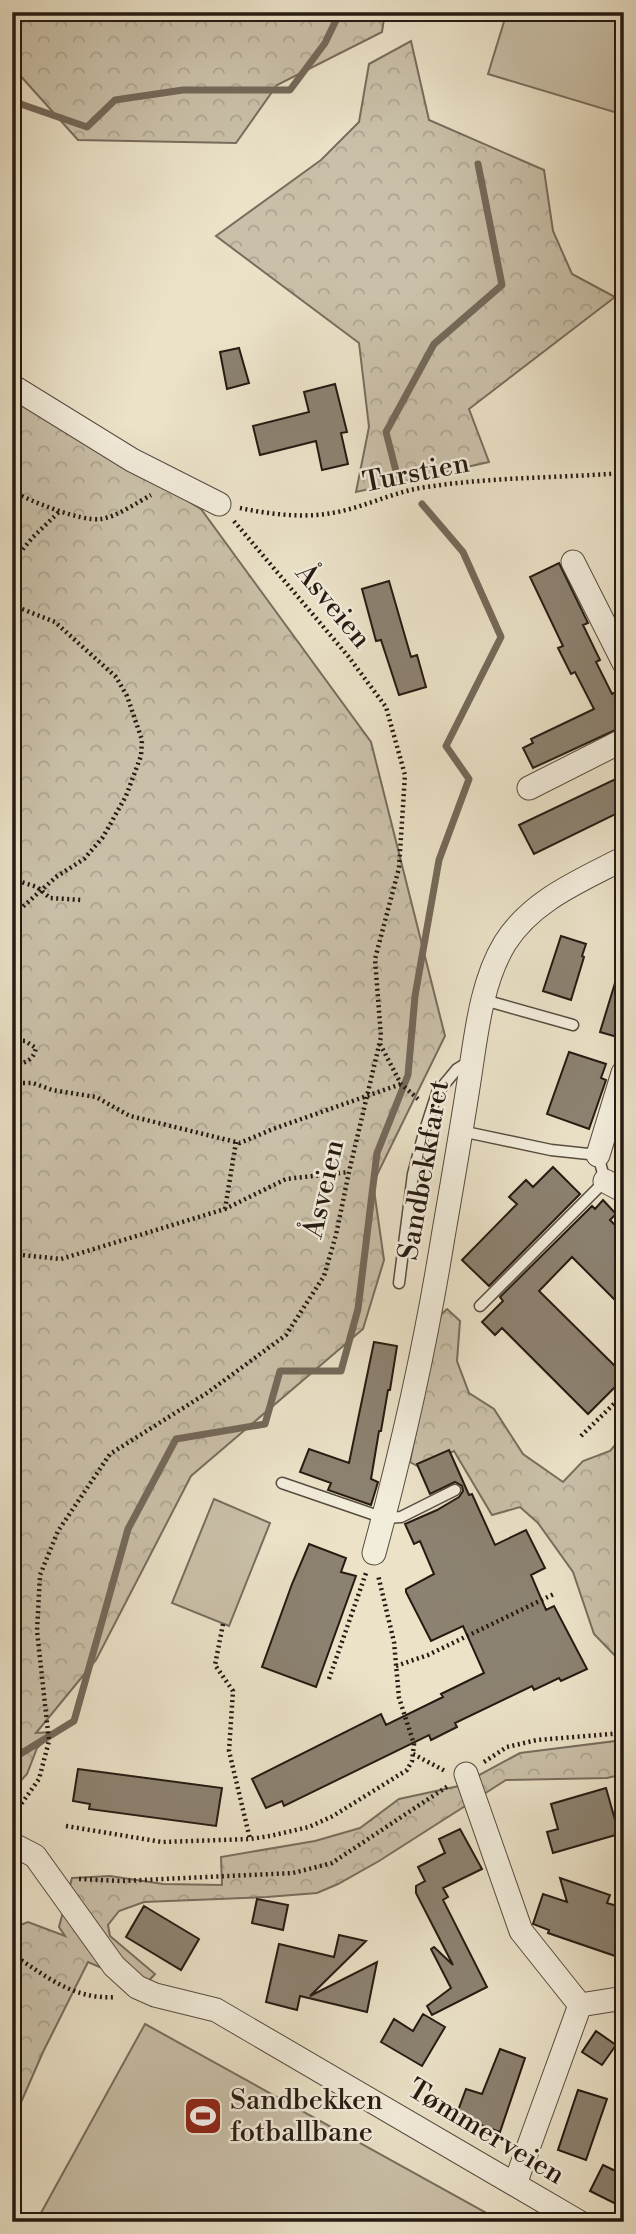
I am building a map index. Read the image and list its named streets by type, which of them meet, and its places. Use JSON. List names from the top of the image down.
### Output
{
  "streets": {
    "street": ["Sandbekkfaret", "Tømmerveien"],
    "path": ["Turstien", "Åsveien"]
  },
  "crossings": [
    ["Turstien", "Åsveien"]
  ],
  "places": {
    "sports": ["Sandbekken fotballbane"]
  }
}
